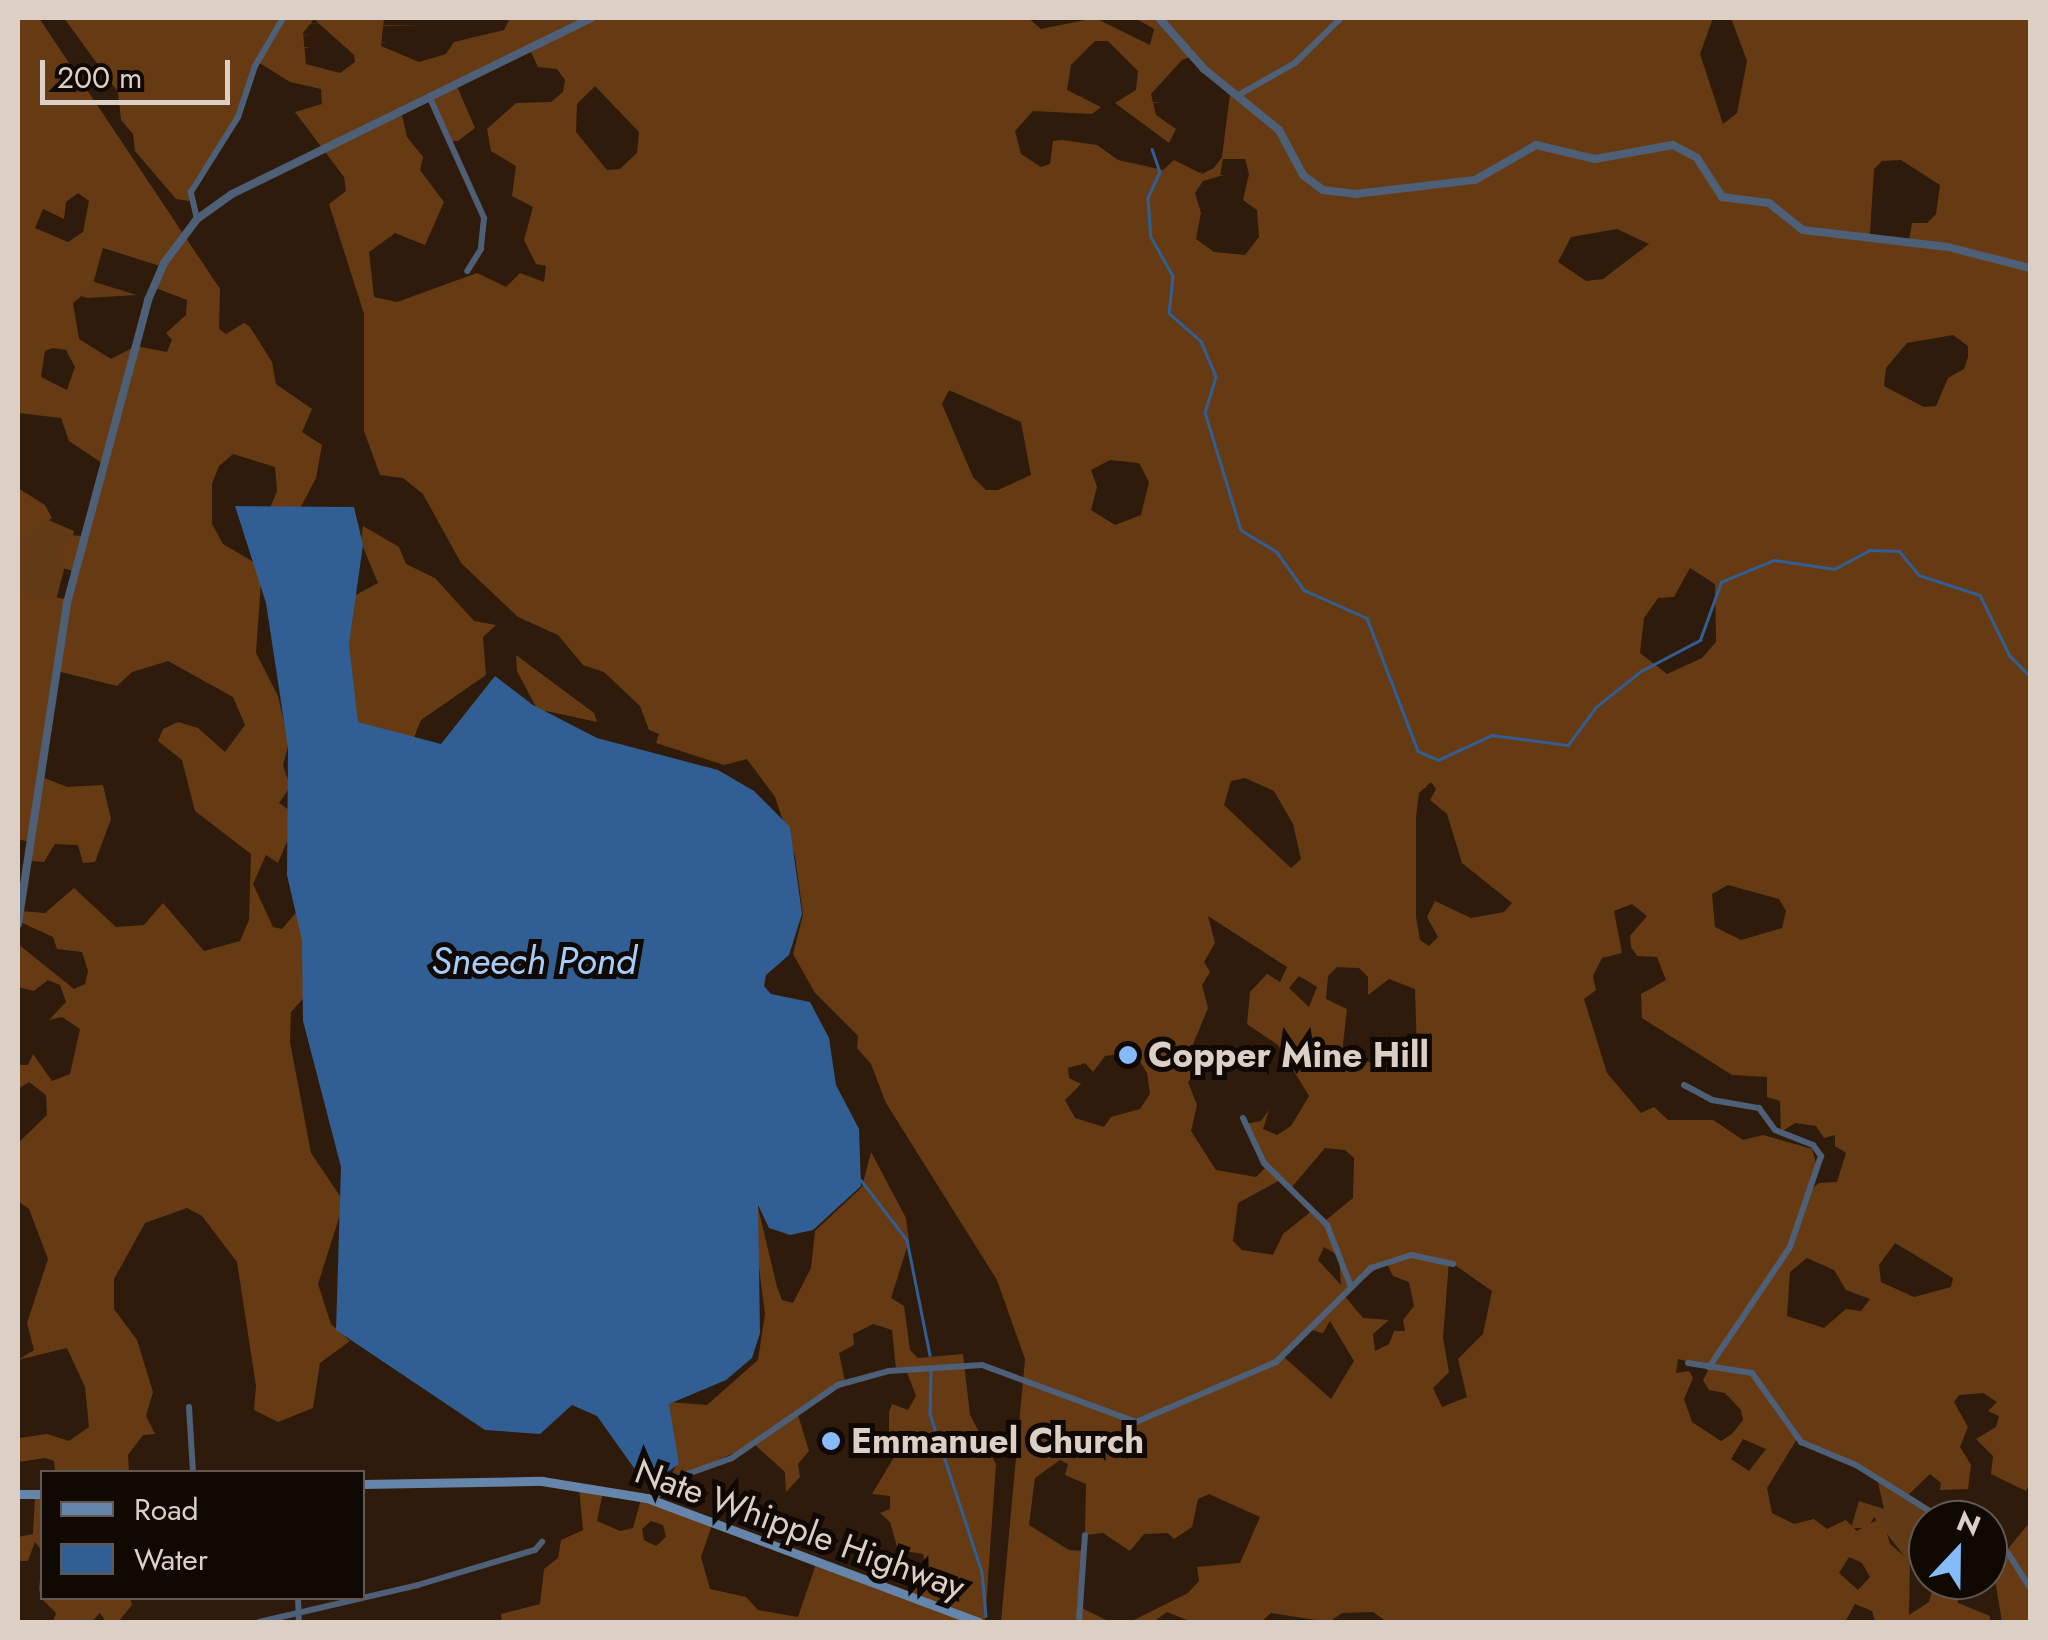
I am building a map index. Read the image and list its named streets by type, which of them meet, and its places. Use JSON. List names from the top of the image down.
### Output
{
  "streets": {
    "main road": ["Nate Whipple Highway"]
  },
  "water": ["Sneech Pond"],
  "places": ["Copper Mine Hill", "Emmanuel Church"],
  "legend": ["Road", "Water"],
  "scale_bar": "200 m",
  "north": "top"
}
